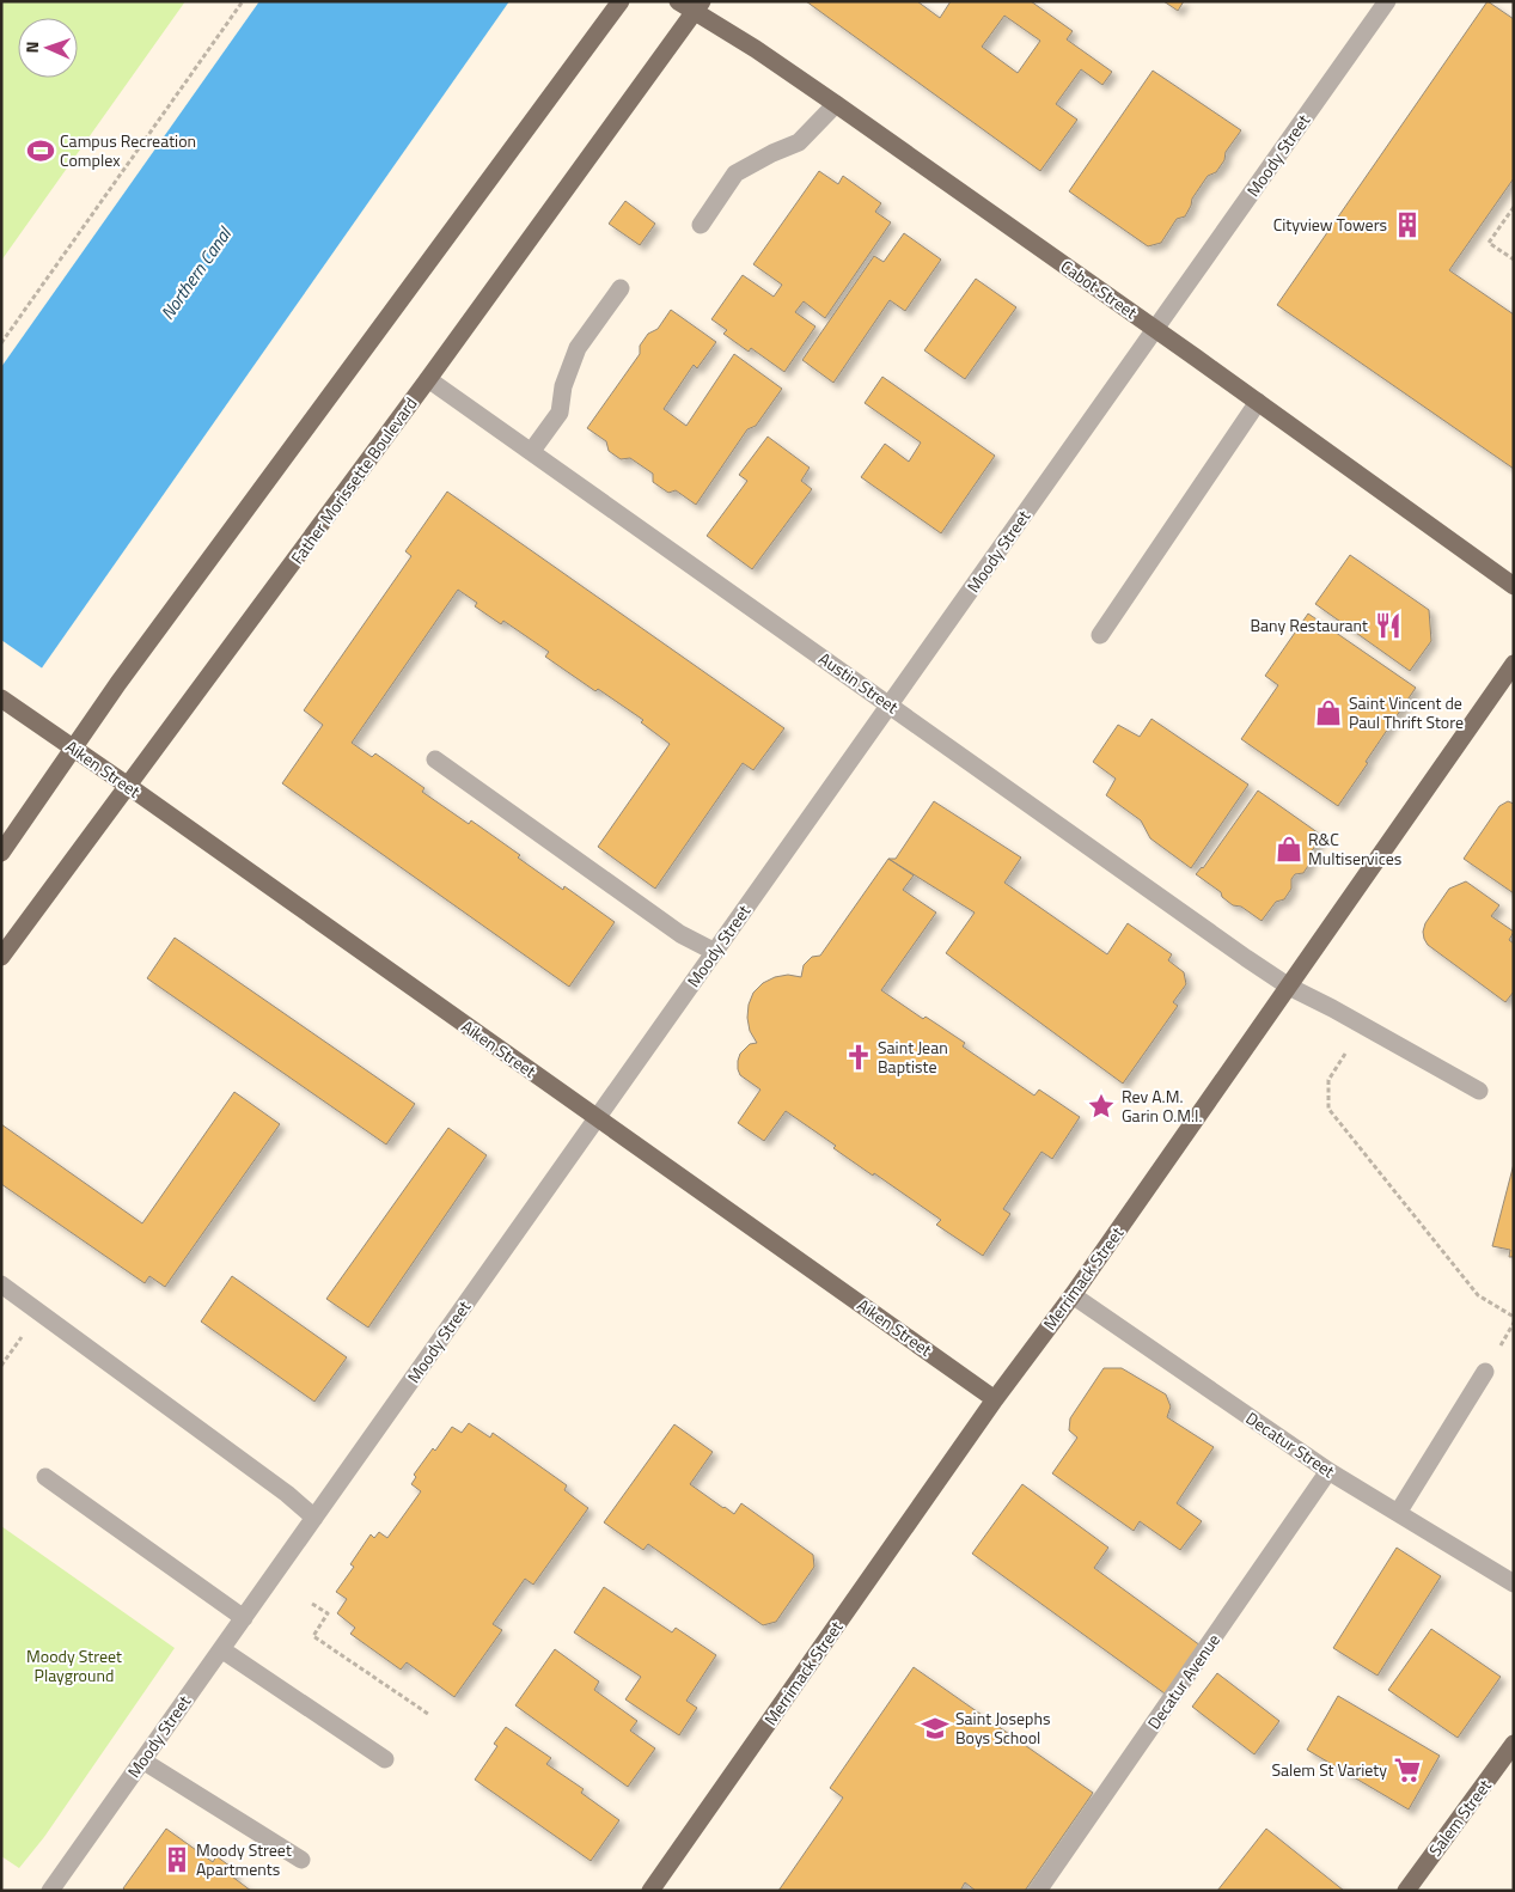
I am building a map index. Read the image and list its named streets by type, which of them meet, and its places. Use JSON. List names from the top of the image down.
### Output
{
  "streets": {
    "main road": [
      "Cabot Street",
      "Father Morissette Boulevard",
      "Aiken Street",
      "Merrimack Street",
      "Salem Street"
    ],
    "street": [
      "Moody Street",
      "Austin Street",
      "Decatur Street",
      "Decatur Avenue"
    ]
  },
  "crossings": [
    ["Moody Street", "Cabot Street"],
    ["Moody Street", "Austin Street"],
    ["Moody Street", "Aiken Street"],
    ["Cabot Street", "Father Morissette Boulevard"],
    ["Father Morissette Boulevard", "Austin Street"],
    ["Father Morissette Boulevard", "Aiken Street"],
    ["Austin Street", "Merrimack Street"],
    ["Aiken Street", "Merrimack Street"],
    ["Merrimack Street", "Decatur Street"],
    ["Decatur Street", "Decatur Avenue"]
  ],
  "water": ["Northern Canal"],
  "parks": ["Moody Street Playground"],
  "places": {
    "sports": ["Campus Recreation Complex"],
    "building": ["Cityview Towers", "Moody Street Apartments"],
    "restaurant": ["Bany Restaurant"],
    "shop": ["Saint Vincent de Paul Thrift Store", "R&C Multiservices"],
    "church": ["Saint Jean Baptiste"],
    "place": ["Rev A.M. Garin O.M.I."],
    "school or university": ["Saint Josephs Boys School"],
    "supermarket": ["Salem St Variety"]
  },
  "north": "left"
}
